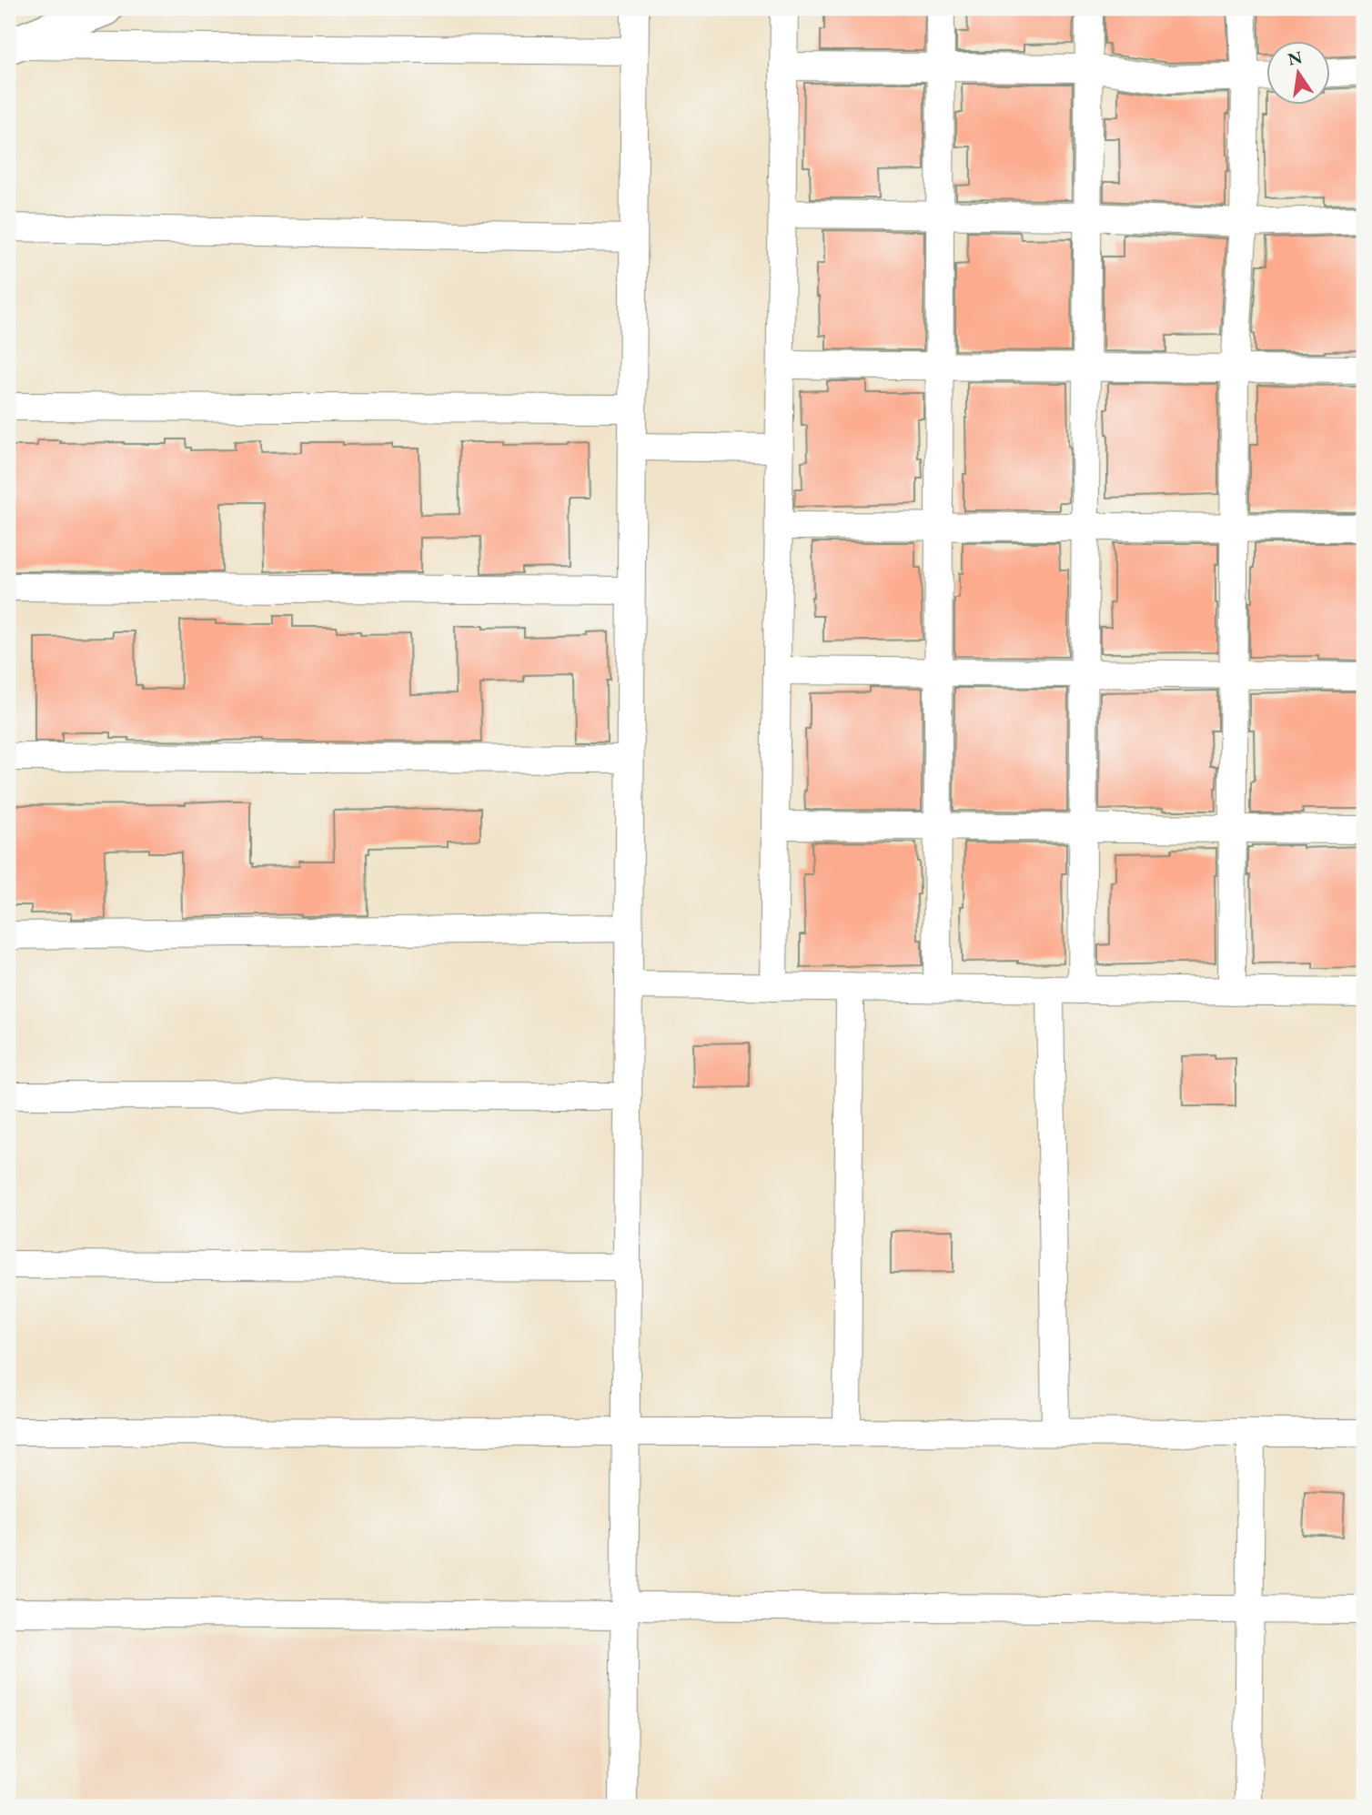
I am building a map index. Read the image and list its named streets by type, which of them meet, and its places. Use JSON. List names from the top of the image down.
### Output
{
  "north": "top"
}
